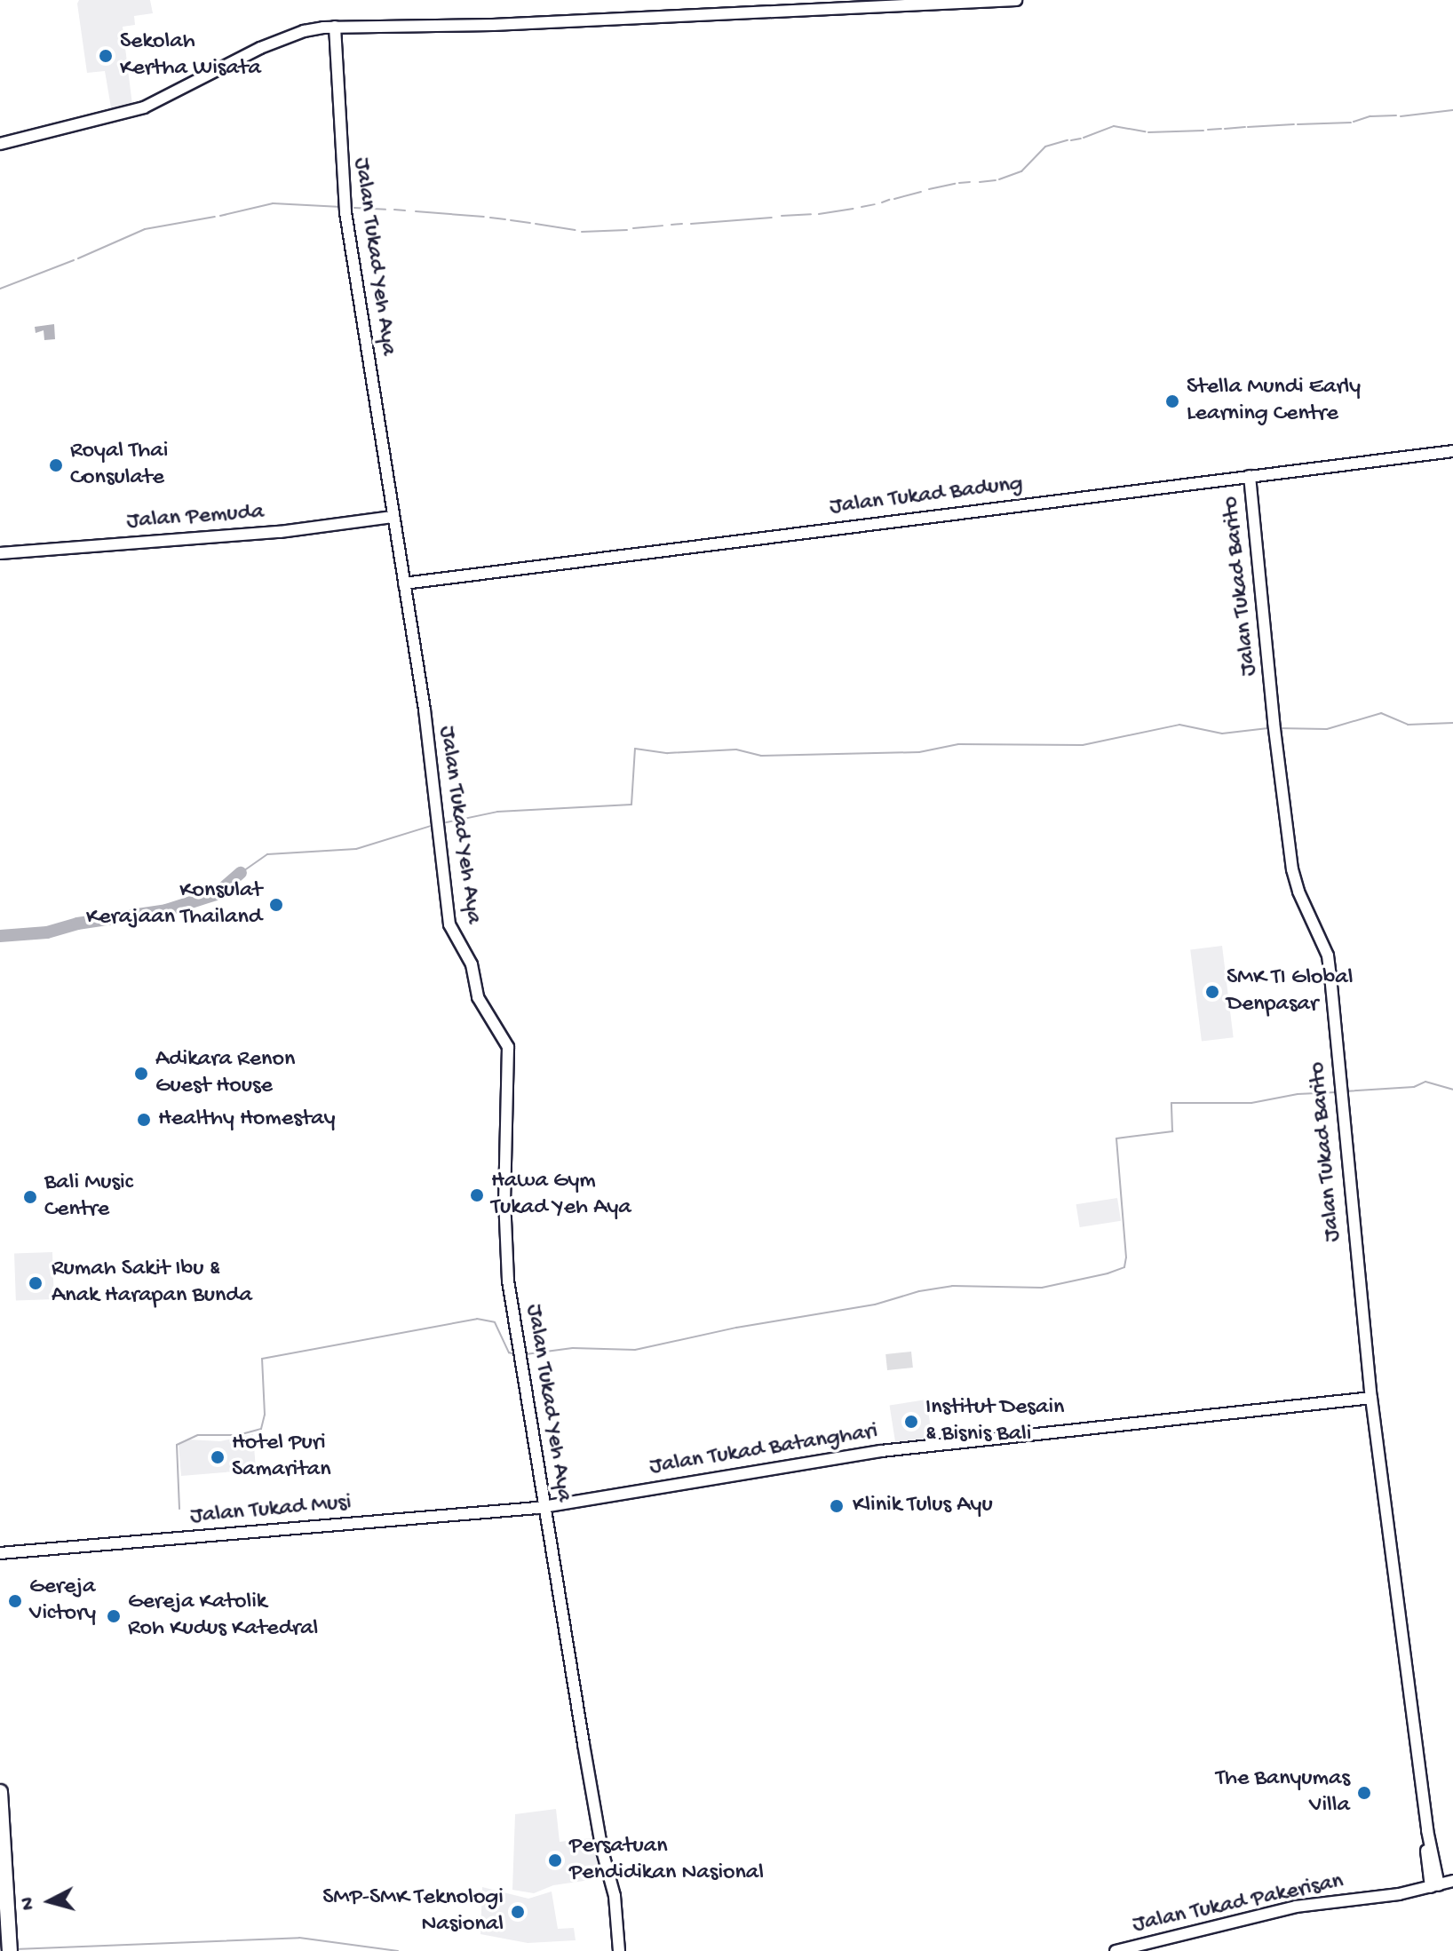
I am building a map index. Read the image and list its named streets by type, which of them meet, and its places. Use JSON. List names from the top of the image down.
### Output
{
  "streets": {
    "street": [
      "Jalan Tukad Yeh Aya",
      "Jalan Tukad Badung",
      "Jalan Pemuda",
      "Jalan Tukad Barito",
      "Jalan Tukad Batanghari",
      "Jalan Tukad Musi",
      "Jalan Tukad Pakerisan"
    ]
  },
  "crossings": [
    ["Jalan Tukad Yeh Aya", "Jalan Tukad Badung"],
    ["Jalan Tukad Yeh Aya", "Jalan Pemuda"],
    ["Jalan Tukad Yeh Aya", "Jalan Tukad Batanghari"],
    ["Jalan Tukad Yeh Aya", "Jalan Tukad Musi"],
    ["Jalan Tukad Badung", "Jalan Tukad Barito"],
    ["Jalan Tukad Barito", "Jalan Tukad Batanghari"],
    ["Jalan Tukad Barito", "Jalan Tukad Pakerisan"],
    ["Jalan Tukad Batanghari", "Jalan Tukad Musi"]
  ],
  "places": [
    "Sekolah Kertha Wisata",
    "Stella Mundi Early Learning Centre",
    "Royal Thai Consulate",
    "Konsulat Kerajaan Thailand",
    "SMK TI Global Denpasar",
    "Adikara Renon Guest House",
    "Healthy Homestay",
    "Hawa Gym Tukad Yeh Aya",
    "Bali Music Centre",
    "Rumah Sakit Ibu & Anak Harapan Bunda",
    "Institut Desain & Bisnis Bali",
    "Hotel Puri Samaritan",
    "Klinik Tulus Ayu",
    "Gereja Victory",
    "Gereja Katolik Roh Kudus Katedral",
    "The Banyumas Villa",
    "Persatuan Pendidikan Nasional",
    "SMP-SMK Teknologi Nasional"
  ],
  "north": "left"
}
